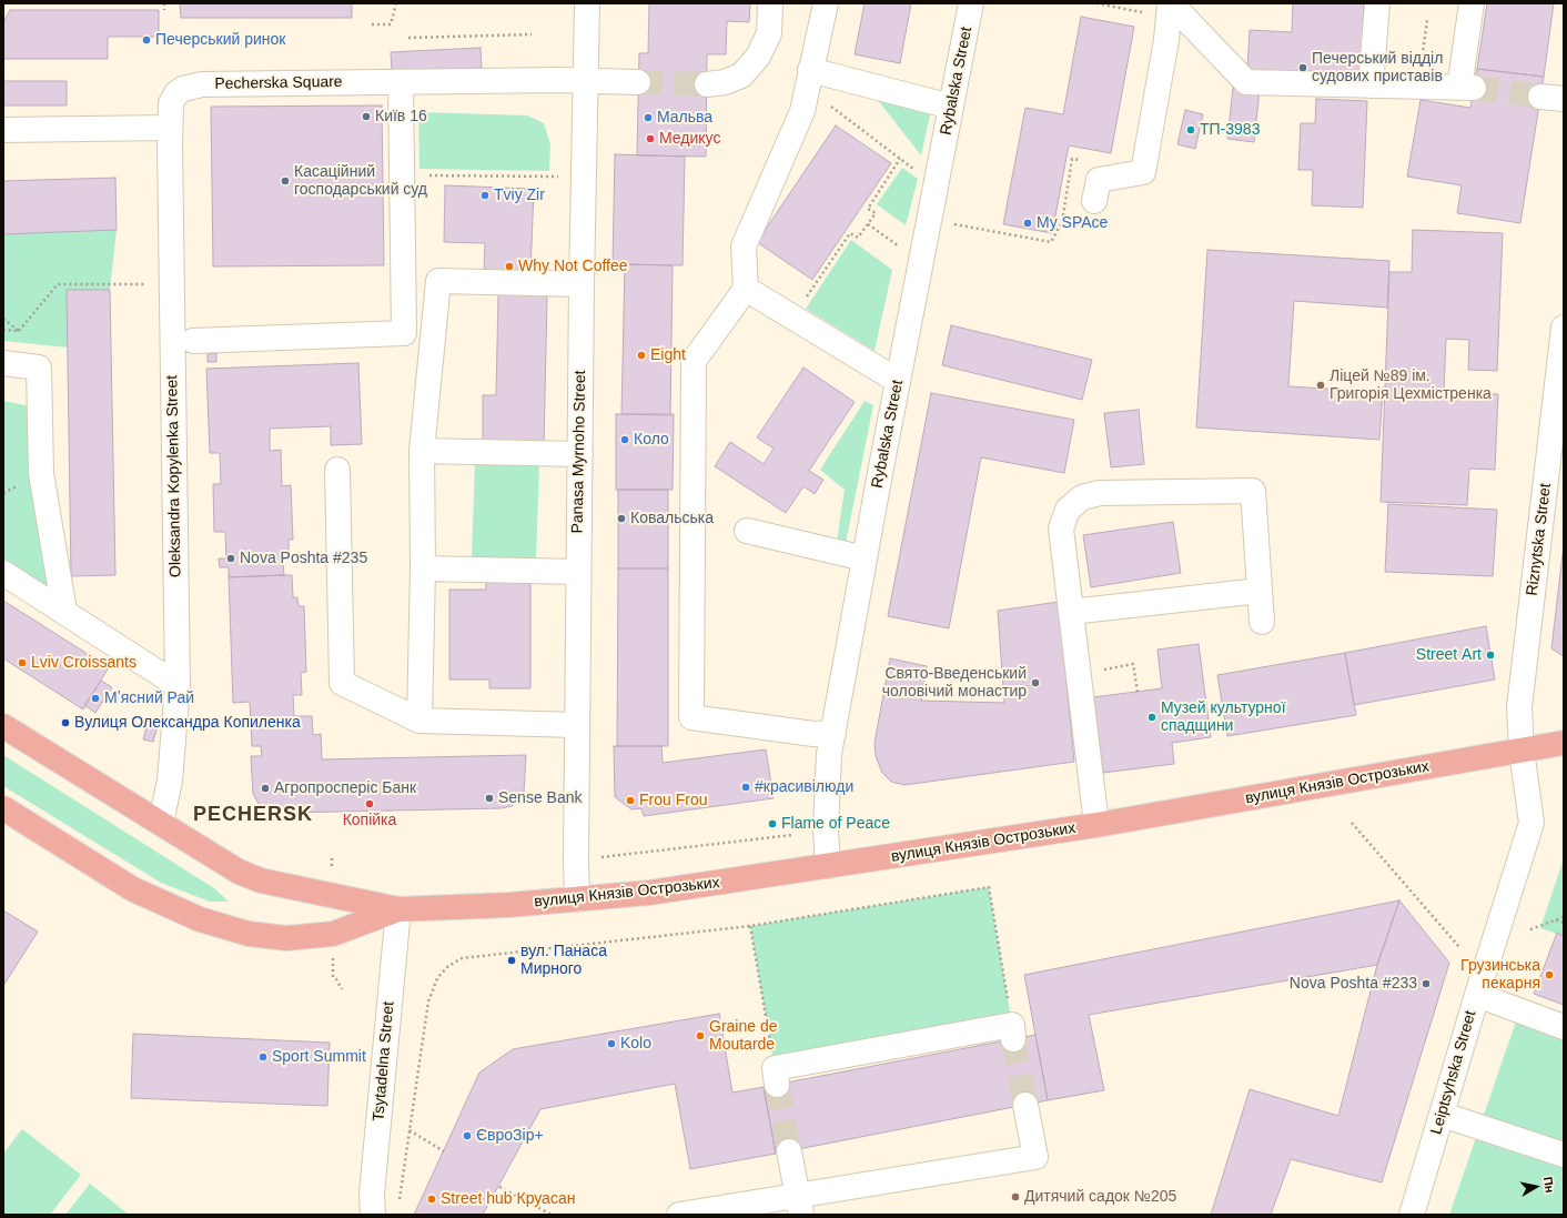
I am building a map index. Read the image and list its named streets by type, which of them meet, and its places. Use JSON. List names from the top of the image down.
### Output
{
  "streets": {
    "main road": ["вулиця Князів Острозьких"],
    "street": [
      "Rybalska Street",
      "Pecherska Square",
      "Panasa Myrnoho Street",
      "Oleksandra Kopylenka Street",
      "Riznytska Street",
      "Tsytadelna Street",
      "Leiptsyhska Street"
    ]
  },
  "crossings": [
    ["Rybalska Street", "вулиця Князів Острозьких"],
    ["Pecherska Square", "Panasa Myrnoho Street"],
    ["Pecherska Square", "Oleksandra Kopylenka Street"],
    ["Panasa Myrnoho Street", "вулиця Князів Острозьких"],
    ["Oleksandra Kopylenka Street", "вулиця Князів Острозьких"],
    ["Riznytska Street", "вулиця Князів Острозьких"],
    ["Riznytska Street", "Leiptsyhska Street"],
    ["вулиця Князів Острозьких", "Tsytadelna Street"],
    ["вулиця Князів Острозьких", "Leiptsyhska Street"]
  ],
  "districts": ["PECHERSK"],
  "places": [
    "Печерський ринок",
    "Печерський відділ судових приставів",
    "Київ 16",
    "Мальва",
    "ТП-3983",
    "Медикус",
    "Касаційний господарський суд",
    "Tviy Zir",
    "My SPAce",
    "Why Not Coffee",
    "Eight",
    "Ліцей №89 ім. Григорія Цехмістренка",
    "Коло",
    "Ковальська",
    "Nova Poshta #235",
    "Street Art",
    "Lviv Croissants",
    "Свято-Введенський чоловічий монастир",
    "Мʼясний Рай",
    "Музей культурної спадщини",
    "Вулиця Олександра Копиленка",
    "#красивілюди",
    "Агропросперіс Банк",
    "Sense Bank",
    "Frou Frou",
    "Копійка",
    "Flame of Peace",
    "вул. Панаса Мирного",
    "Грузинська пекарня",
    "Nova Poshta #233",
    "Graine de Moutarde",
    "Kolo",
    "Sport Summit",
    "ЄвроЗір+",
    "Дитячий садок №205",
    "Street hub Круасан"
  ],
  "north": "right"
}
